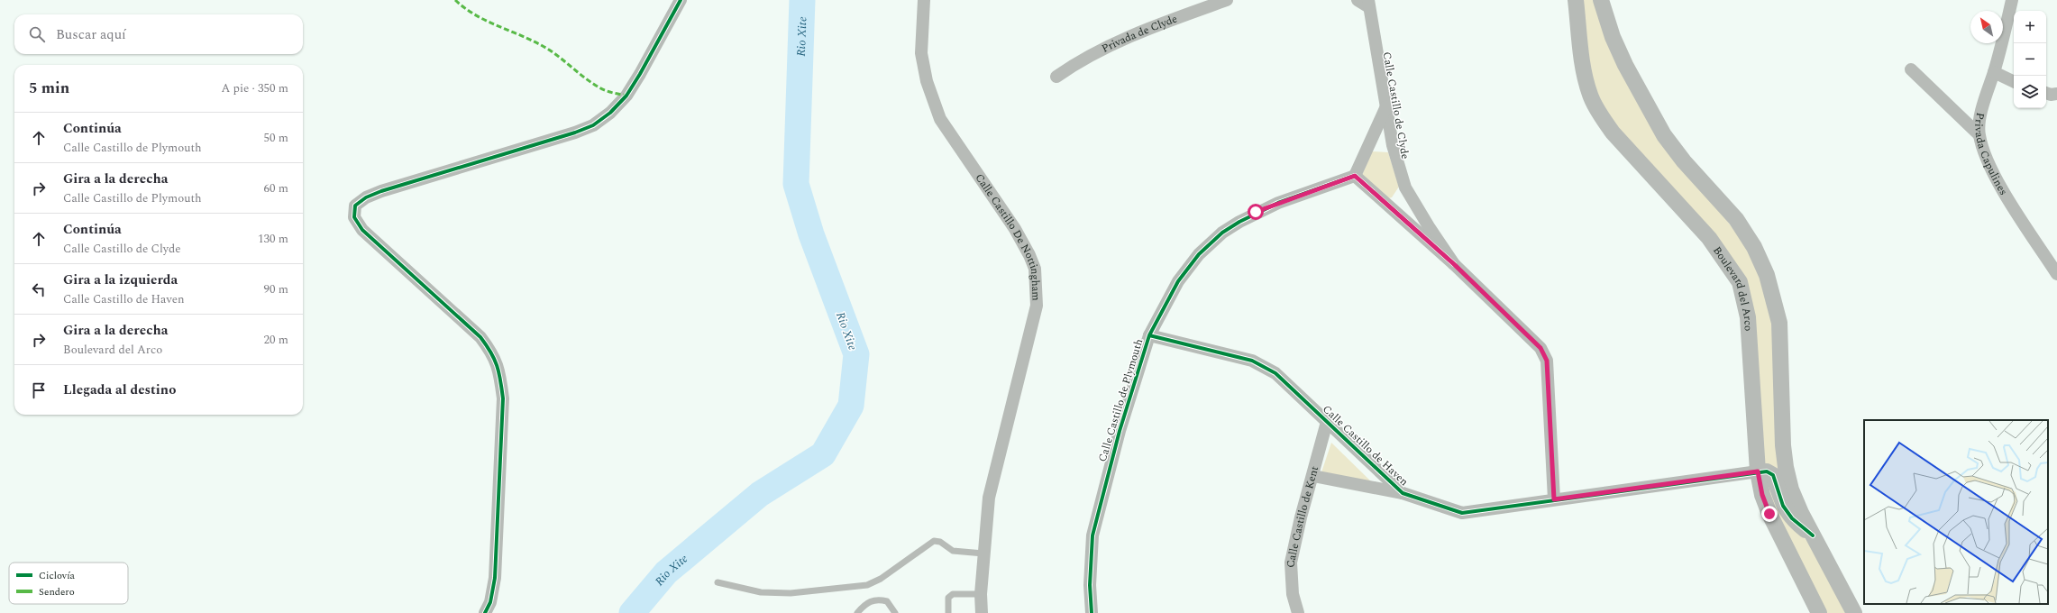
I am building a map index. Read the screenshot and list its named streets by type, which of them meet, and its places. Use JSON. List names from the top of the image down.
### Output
{
  "streets": {
    "street": [
      "Privada de Clyde",
      "Calle Castillo de Clyde",
      "Privada Capulines",
      "Calle Castillo De Nottingham",
      "Boulevard del Arco",
      "Calle Castillo de Plymouth",
      "Calle Castillo de Haven",
      "Calle Castillo de Kent"
    ]
  },
  "crossings": [
    ["Calle Castillo de Clyde", "Calle Castillo de Haven"],
    ["Boulevard del Arco", "Calle Castillo de Haven"],
    ["Calle Castillo de Plymouth", "Calle Castillo de Haven"],
    ["Calle Castillo de Haven", "Calle Castillo de Kent"]
  ],
  "water": ["Rio Xite"],
  "legend": ["Ciclovía", "Sendero"],
  "north": "top left",
  "page": {
    "map_buttons": ["+", "−"],
    "search": "Buscar aquí",
    "heading": ["5 min", "A pie · 350 m"],
    "list": [
      ["Continúa", "Calle Castillo de Plymouth", "50 m"],
      ["Gira a la derecha", "Calle Castillo de Plymouth", "60 m"],
      ["Continúa", "Calle Castillo de Clyde", "130 m"],
      ["Gira a la izquierda", "Calle Castillo de Haven", "90 m"],
      ["Gira a la derecha", "Boulevard del Arco", "20 m"],
      "Llegada al destino"
    ]
  }
}
